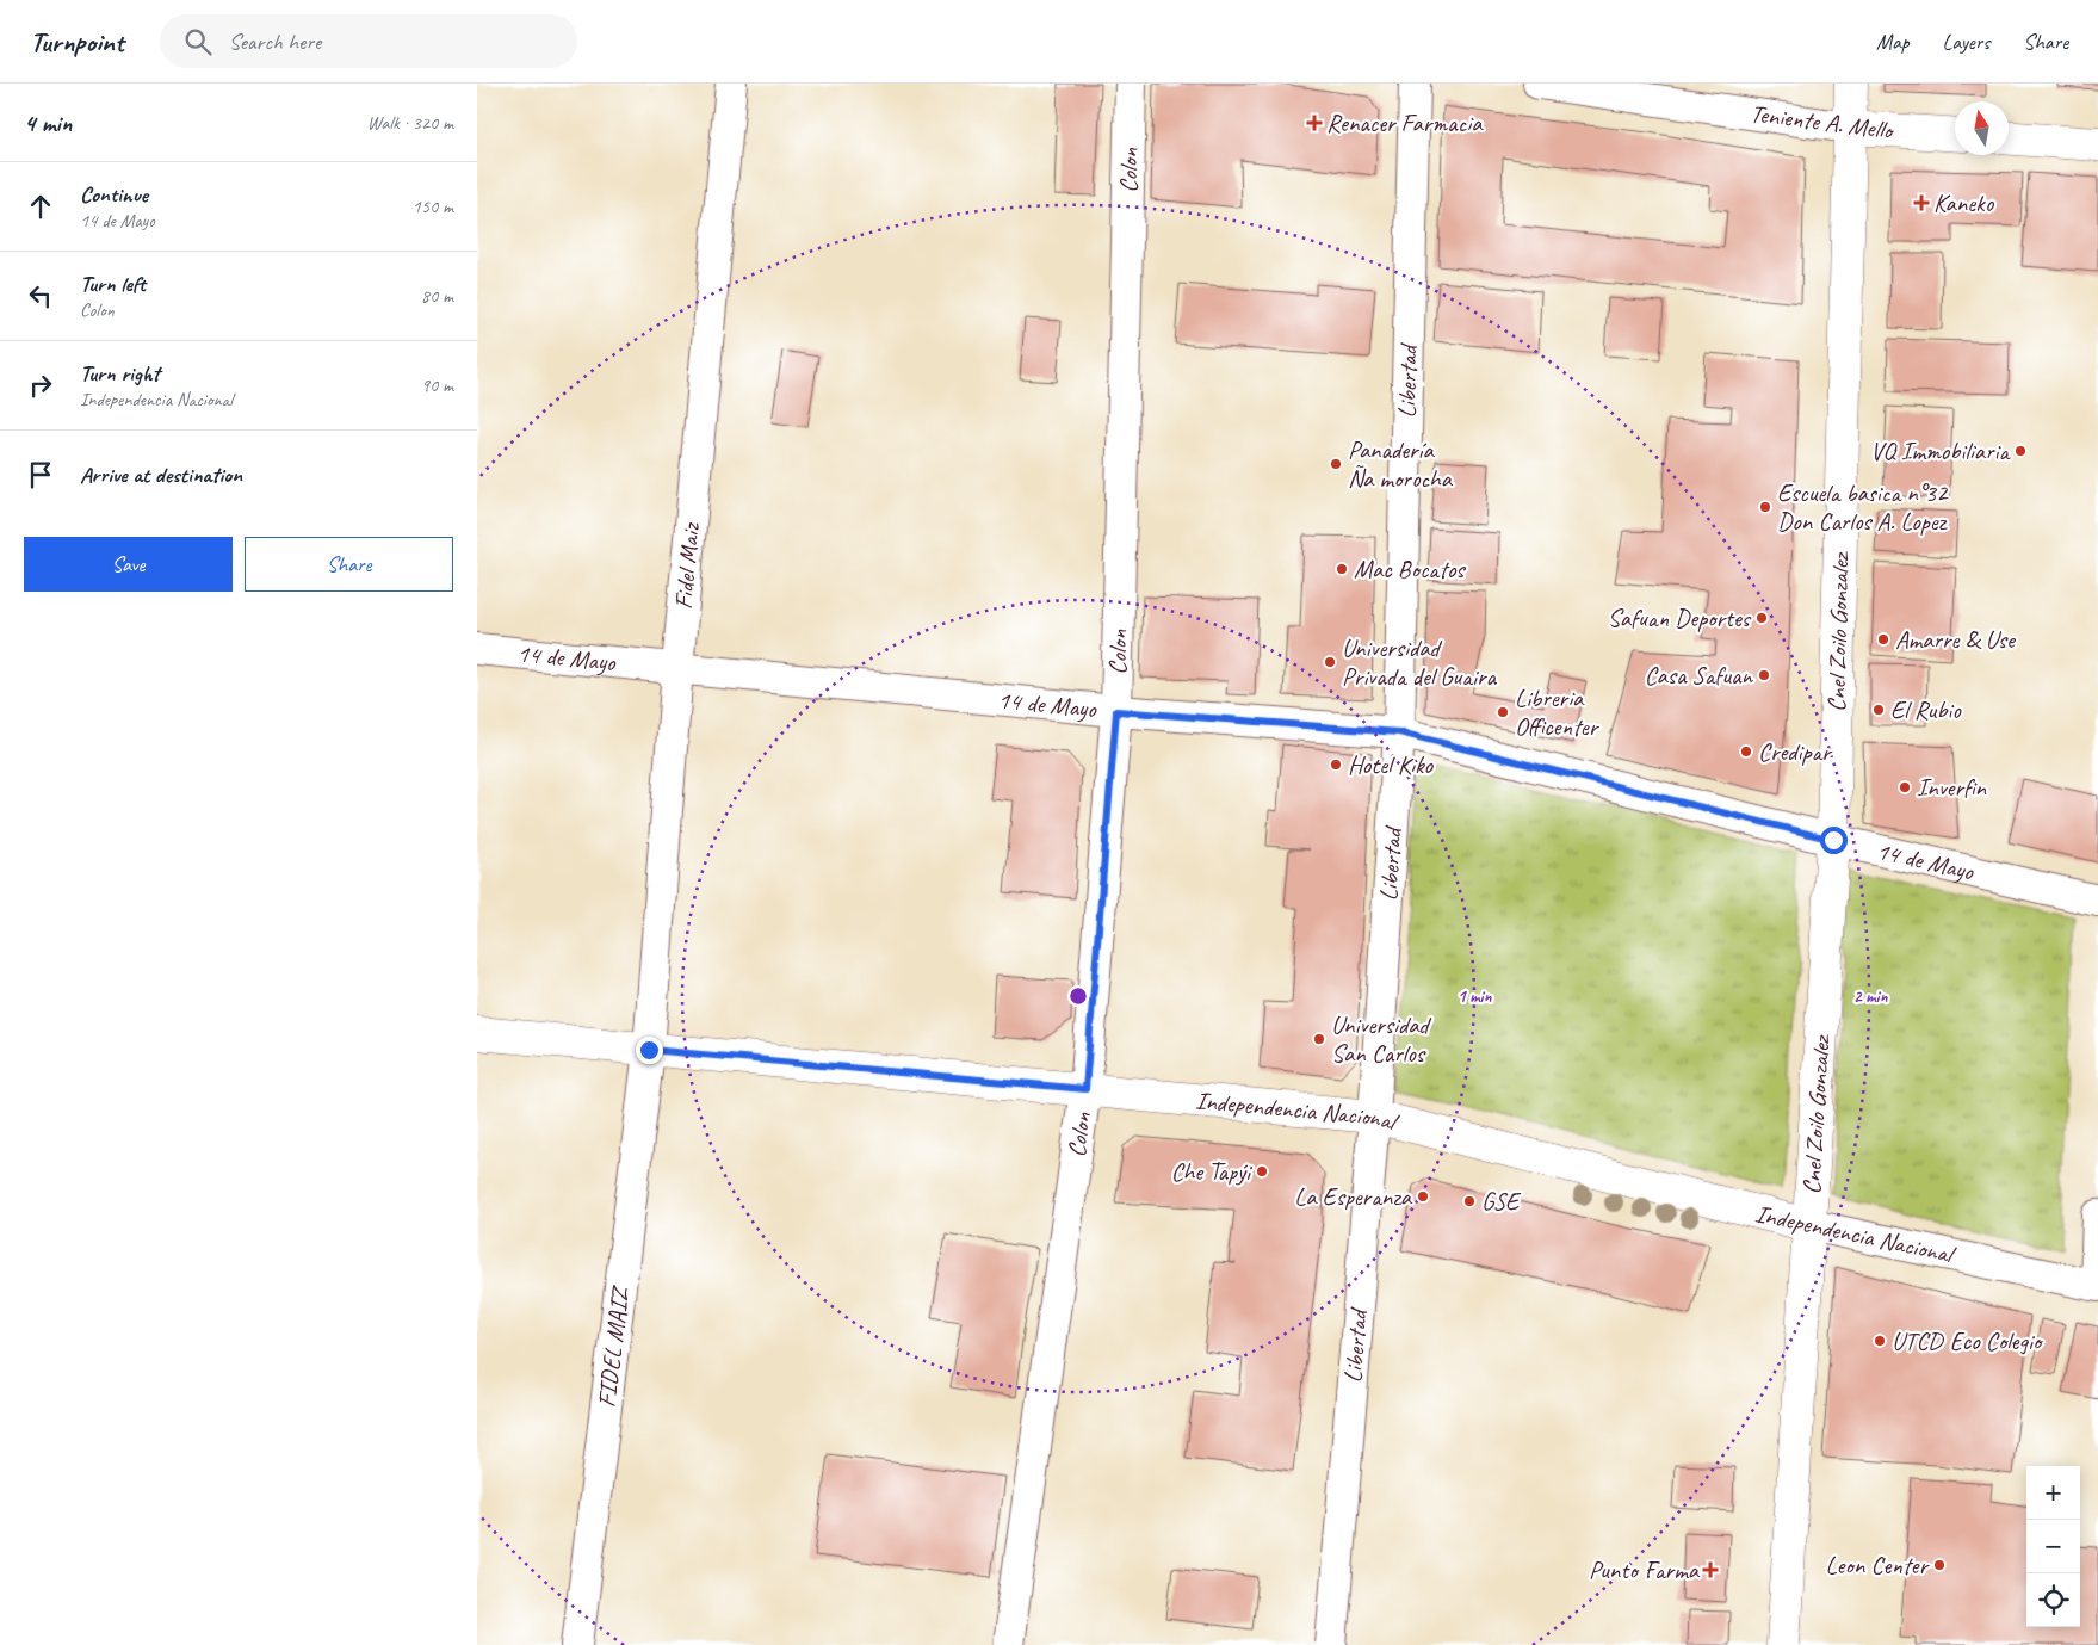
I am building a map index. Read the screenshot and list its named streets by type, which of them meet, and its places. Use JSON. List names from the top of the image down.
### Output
{
  "streets": {
    "street": [
      "Teniente A. Mello",
      "Colon",
      "Libertad",
      "Fidel Maiz",
      "Cnel Zoilo Gonzalez",
      "14 de Mayo",
      "Independencia Nacional",
      "FIDEL MAIZ"
    ]
  },
  "crossings": [
    ["Teniente A. Mello", "Cnel Zoilo Gonzalez"],
    ["Colon", "14 de Mayo"],
    ["Colon", "Independencia Nacional"],
    ["Libertad", "14 de Mayo"],
    ["Libertad", "Independencia Nacional"],
    ["Fidel Maiz", "14 de Mayo"],
    ["Fidel Maiz", "Independencia Nacional"],
    ["Fidel Maiz", "FIDEL MAIZ"],
    ["Cnel Zoilo Gonzalez", "14 de Mayo"],
    ["Cnel Zoilo Gonzalez", "Independencia Nacional"],
    ["Independencia Nacional", "FIDEL MAIZ"]
  ],
  "places": {
    "health": ["Renacer Farmacia", "Kaneko", "Punto Farma"],
    "other": [
      "VQ Immobiliaria",
      "Panadería Ña morocha",
      "Escuela basica n°32 Don Carlos A. Lopez",
      "Mac Bocatos",
      "Safuan Deportes",
      "Amarre & Use",
      "Universidad Privada del Guaira",
      "Casa Safuan",
      "El Rubio",
      "Libreria Officenter",
      "Credipar",
      "Hotel Kiko",
      "Inverfin",
      "Universidad San Carlos",
      "Che Tapýi",
      "La Esperanza",
      "GSE",
      "UTCD Eco Colegio",
      "Leon Center"
    ]
  },
  "north": "top",
  "page": {
    "header": "Turnpoint",
    "search": "Search here",
    "nav": ["Map", "Layers", "Share"],
    "heading": ["4 min", "Walk · 320 m"],
    "list": [
      ["Continue", "14 de Mayo", "150 m"],
      ["Turn left", "Colon", "80 m"],
      ["Turn right", "Independencia Nacional", "90 m"],
      "Arrive at destination"
    ],
    "buttons": ["Save", "Share"],
    "map_buttons": ["+", "−"]
  },
  "rings": ["1 min", "2 min"]
}
